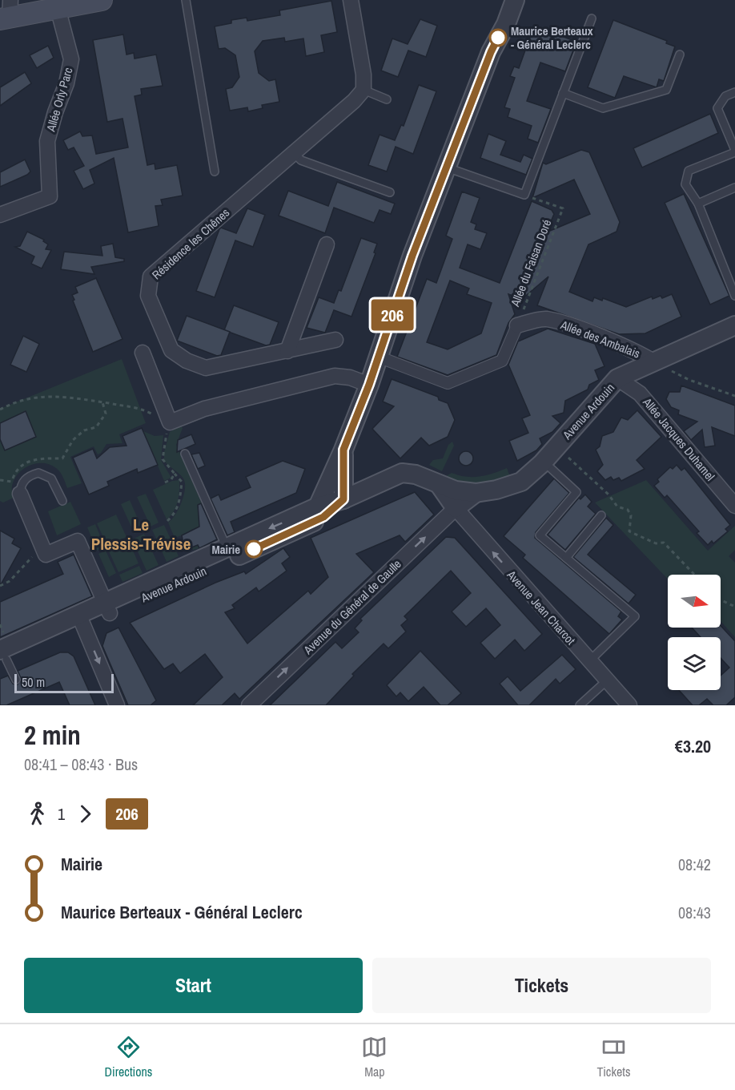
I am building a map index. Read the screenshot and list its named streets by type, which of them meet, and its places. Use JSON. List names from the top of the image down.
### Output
{
  "streets": {
    "street": [
      "Allée Orly Parc",
      "Résidence les Chênes",
      "Allée des Ambalais",
      "Avenue Ardouin",
      "Allée Jacques Duhamel",
      "Avenue du Général de Gaulle",
      "Avenue Jean Charcot"
    ],
    "path": ["Allée du Faisan Doré"]
  },
  "crossings": [
    ["Allée du Faisan Doré", "Allée des Ambalais"],
    ["Allée des Ambalais", "Avenue Ardouin"],
    ["Avenue Ardouin", "Allée Jacques Duhamel"],
    ["Avenue Ardouin", "Avenue du Général de Gaulle"],
    ["Avenue Ardouin", "Avenue Jean Charcot"],
    ["Avenue du Général de Gaulle", "Avenue Jean Charcot"]
  ],
  "one_way": ["Avenue Jean Charcot"],
  "districts": ["Le Plessis-Trévise"],
  "places": ["Maurice Berteaux - Général Leclerc", "Mairie"],
  "lines": ["bus line 206"],
  "scale_bar": "50 m",
  "north": "right",
  "page": {
    "on_map": "206",
    "scale": "50 m",
    "heading": ["2 min", "08:41 – 08:43 · Bus", "€3.20"],
    "legs": ["1", "206"],
    "list": [
      {
        "name": "Mairie",
        "value": "08:42"
      },
      {
        "name": "Maurice Berteaux - Général Leclerc",
        "value": "08:43"
      }
    ],
    "buttons": ["Start", "Tickets"],
    "tabs": ["Directions", "Map", "Tickets"]
  }
}
